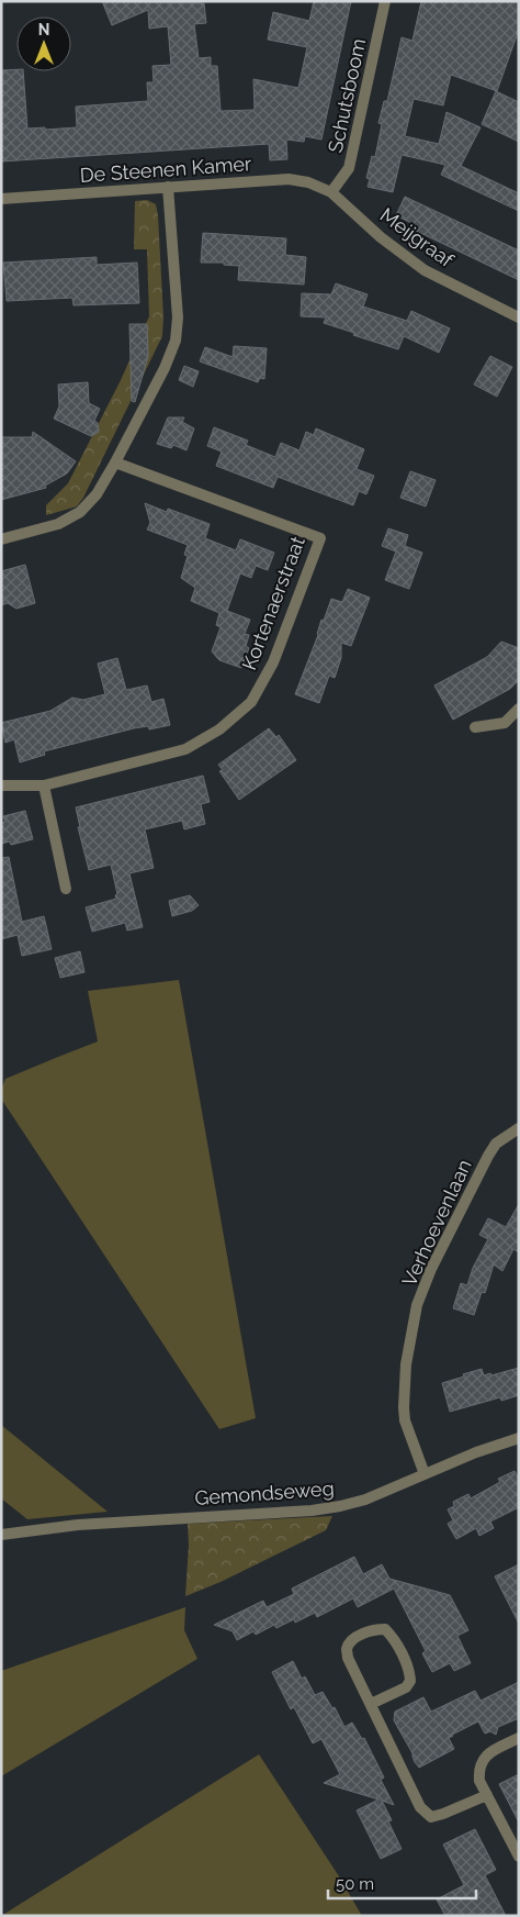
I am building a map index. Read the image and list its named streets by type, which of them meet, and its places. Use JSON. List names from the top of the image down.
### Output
{
  "streets": {
    "street": [
      "Schutsboom",
      "De Steenen Kamer",
      "Meijgraaf",
      "Kortenaerstraat",
      "Verhoevenlaan",
      "Gemondseweg"
    ]
  },
  "crossings": [
    ["Schutsboom", "De Steenen Kamer"],
    ["Schutsboom", "Meijgraaf"],
    ["De Steenen Kamer", "Meijgraaf"],
    ["Verhoevenlaan", "Gemondseweg"]
  ],
  "scale_bar": "50 m",
  "north": "top"
}
